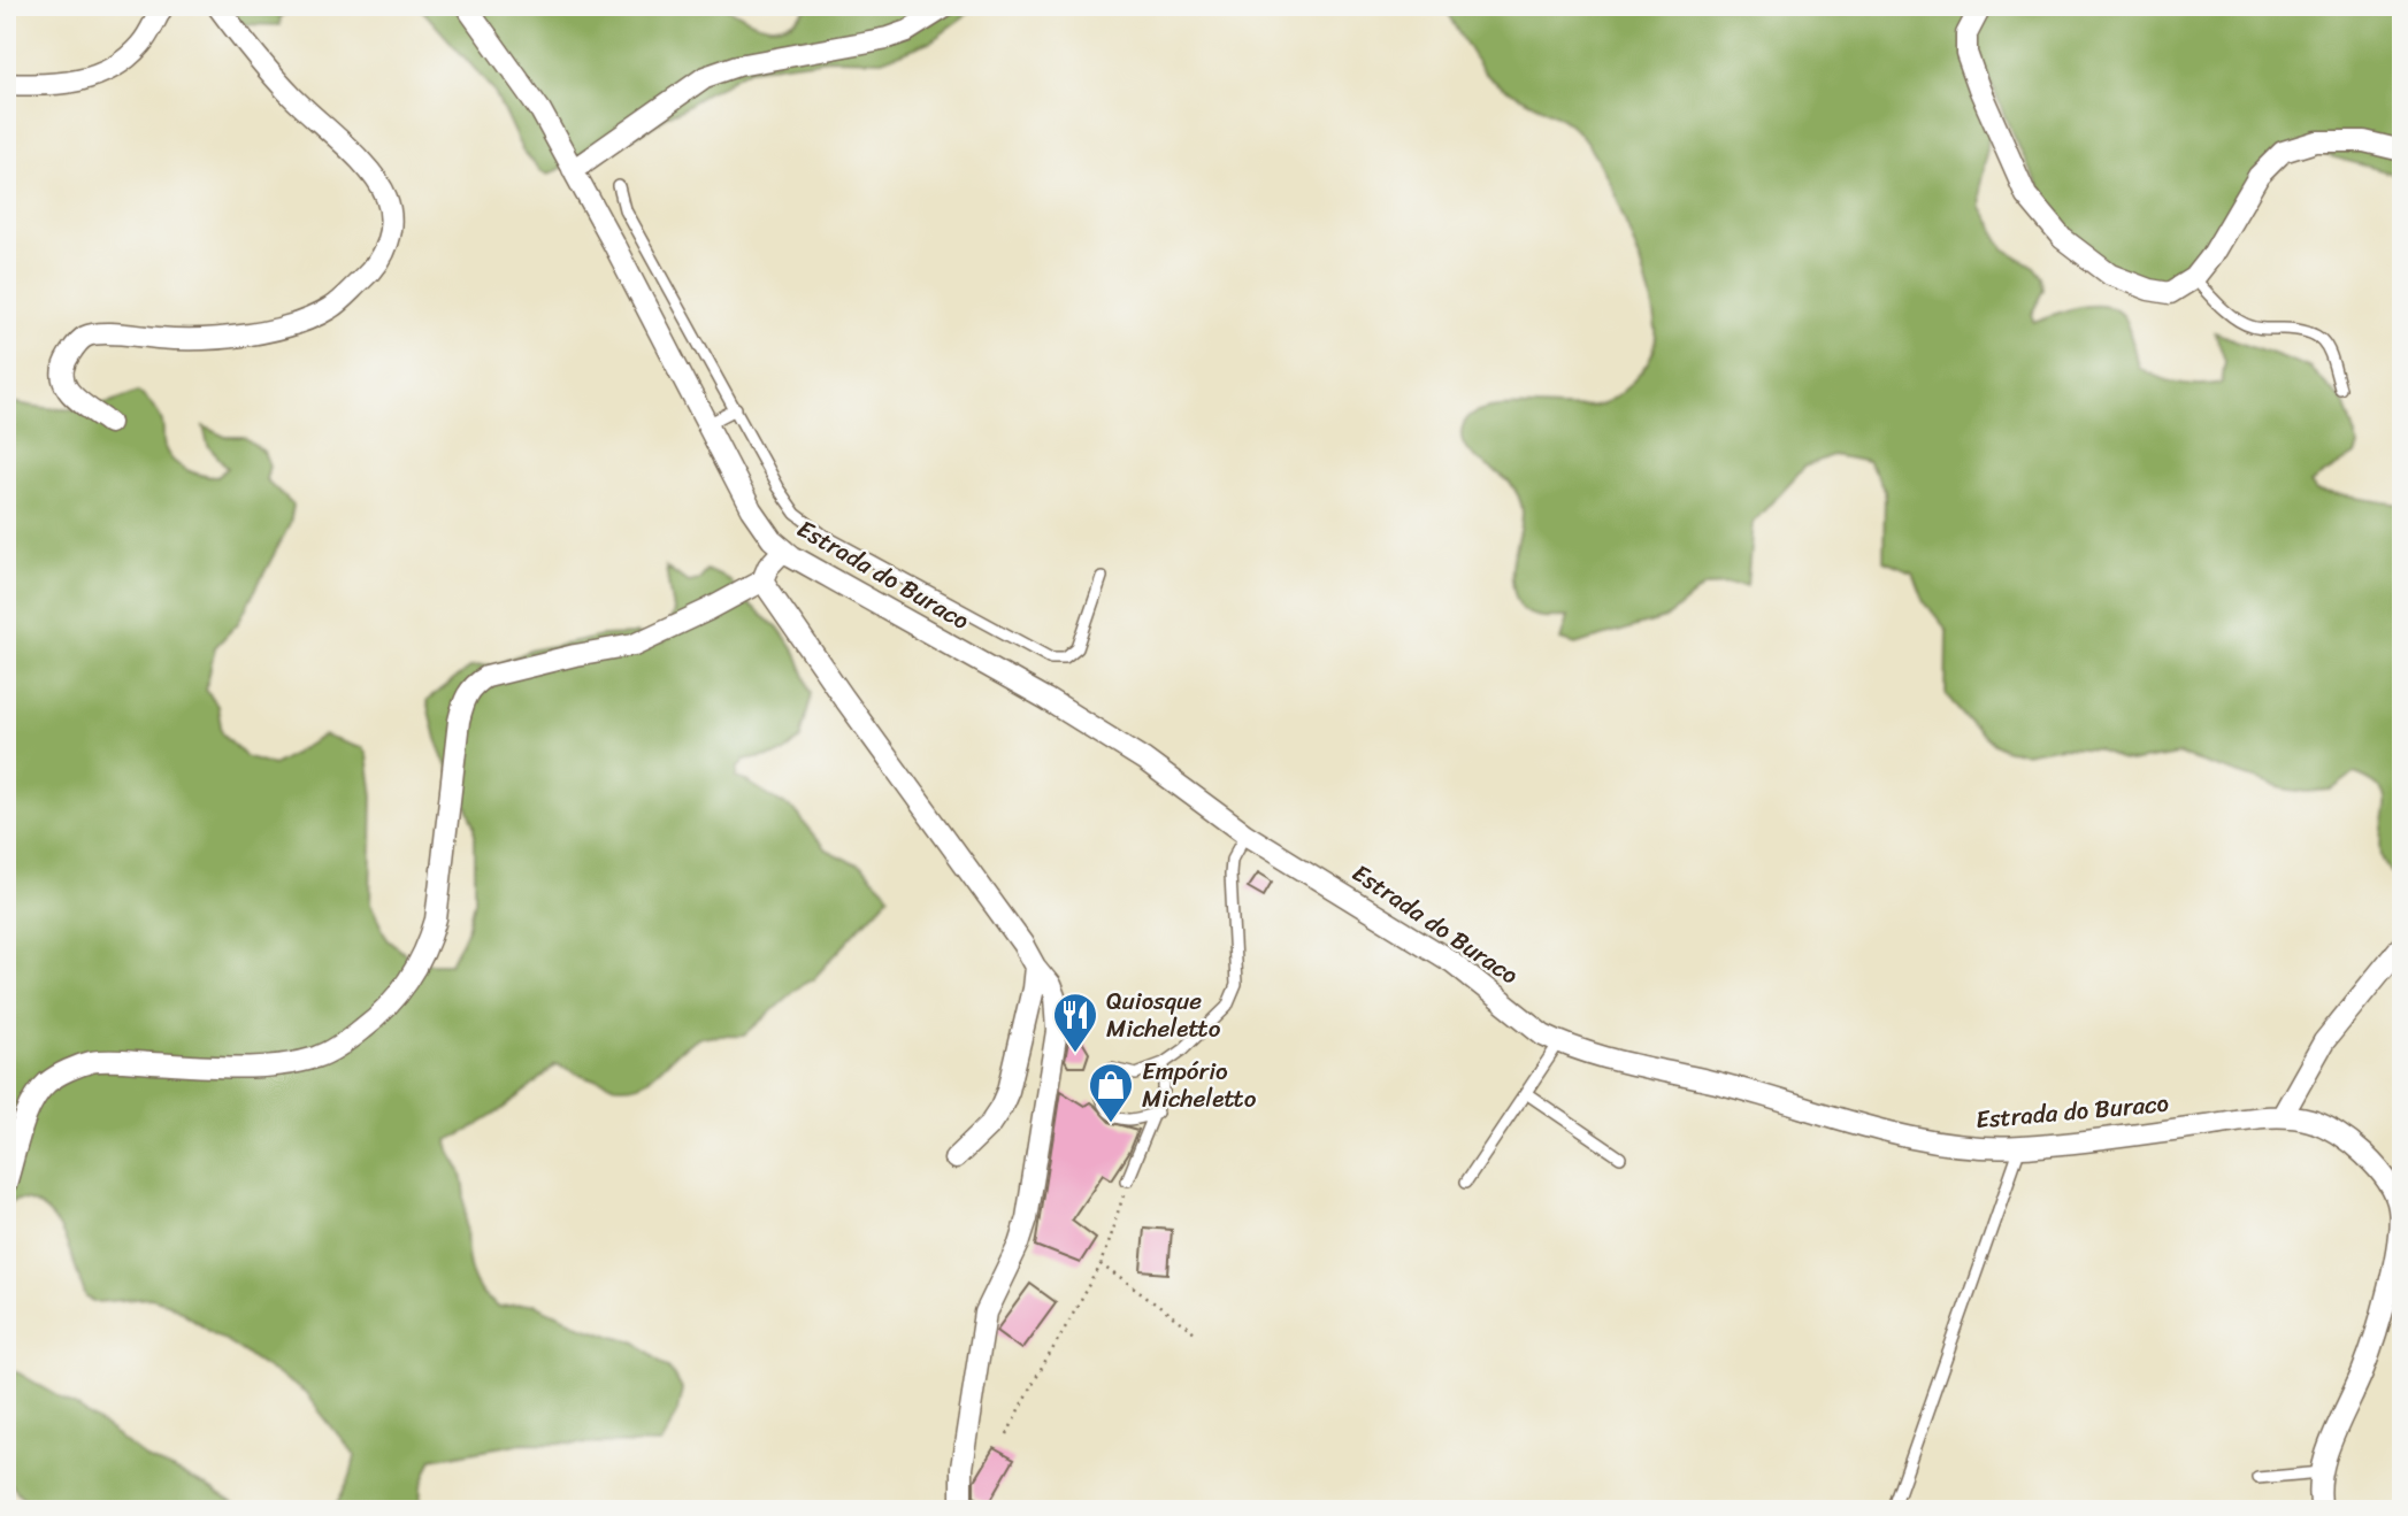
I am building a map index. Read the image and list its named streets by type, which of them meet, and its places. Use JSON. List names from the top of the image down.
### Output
{
  "streets": {
    "street": ["Estrada do Buraco"]
  },
  "places": {
    "restaurant": ["Quiosque Micheletto"],
    "shop": ["Empório Micheletto"]
  }
}
